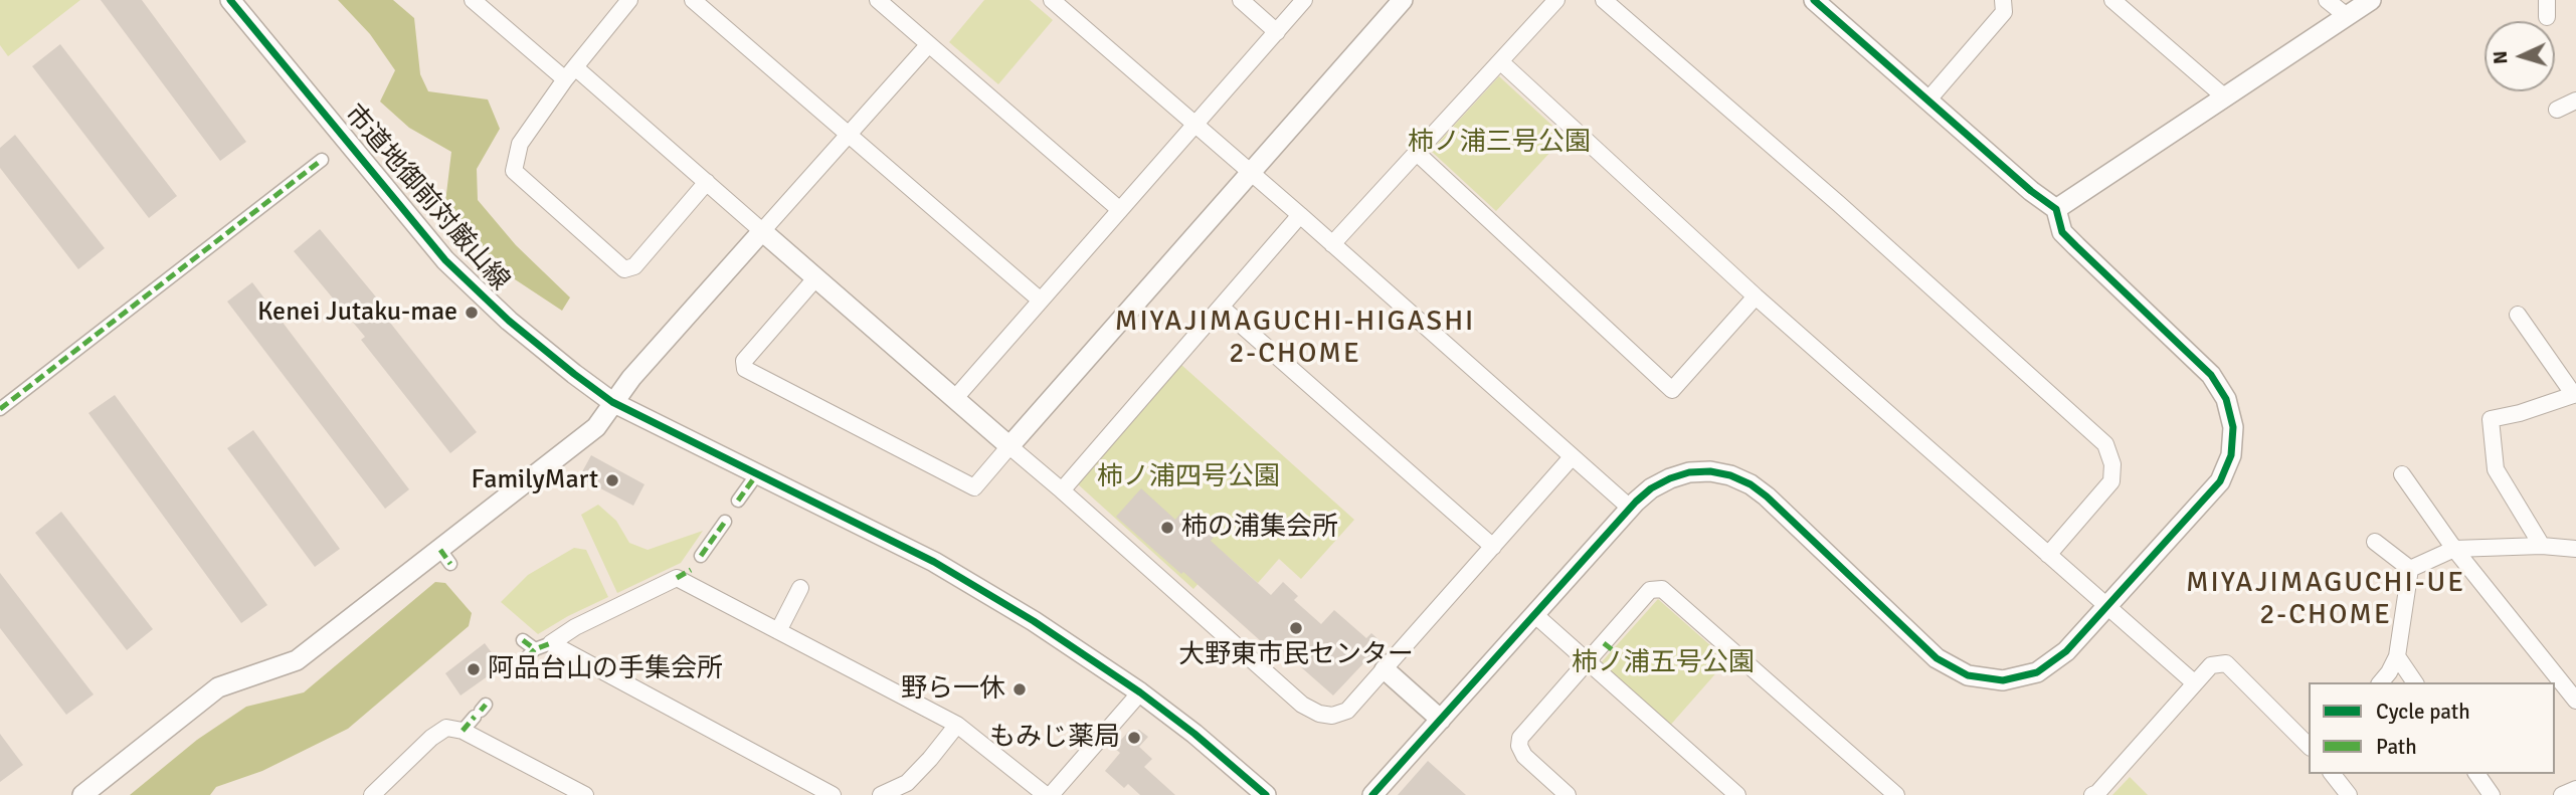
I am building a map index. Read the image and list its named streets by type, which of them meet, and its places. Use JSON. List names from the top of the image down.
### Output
{
  "streets": {
    "street": ["市道地御前対厳山線"]
  },
  "districts": ["MIYAJIMAGUCHI-HIGASHI 2-CHOME", "MIYAJIMAGUCHI-UE 2-CHOME"],
  "parks": ["柿ノ浦三号公園", "柿ノ浦四号公園", "柿ノ浦五号公園"],
  "places": [
    "Kenei Jutaku-mae",
    "FamilyMart",
    "柿の浦集会所",
    "大野東市民センター",
    "阿品台山の手集会所",
    "野ら一休",
    "もみじ薬局"
  ],
  "legend": ["Cycle path", "Path"],
  "north": "left"
}
